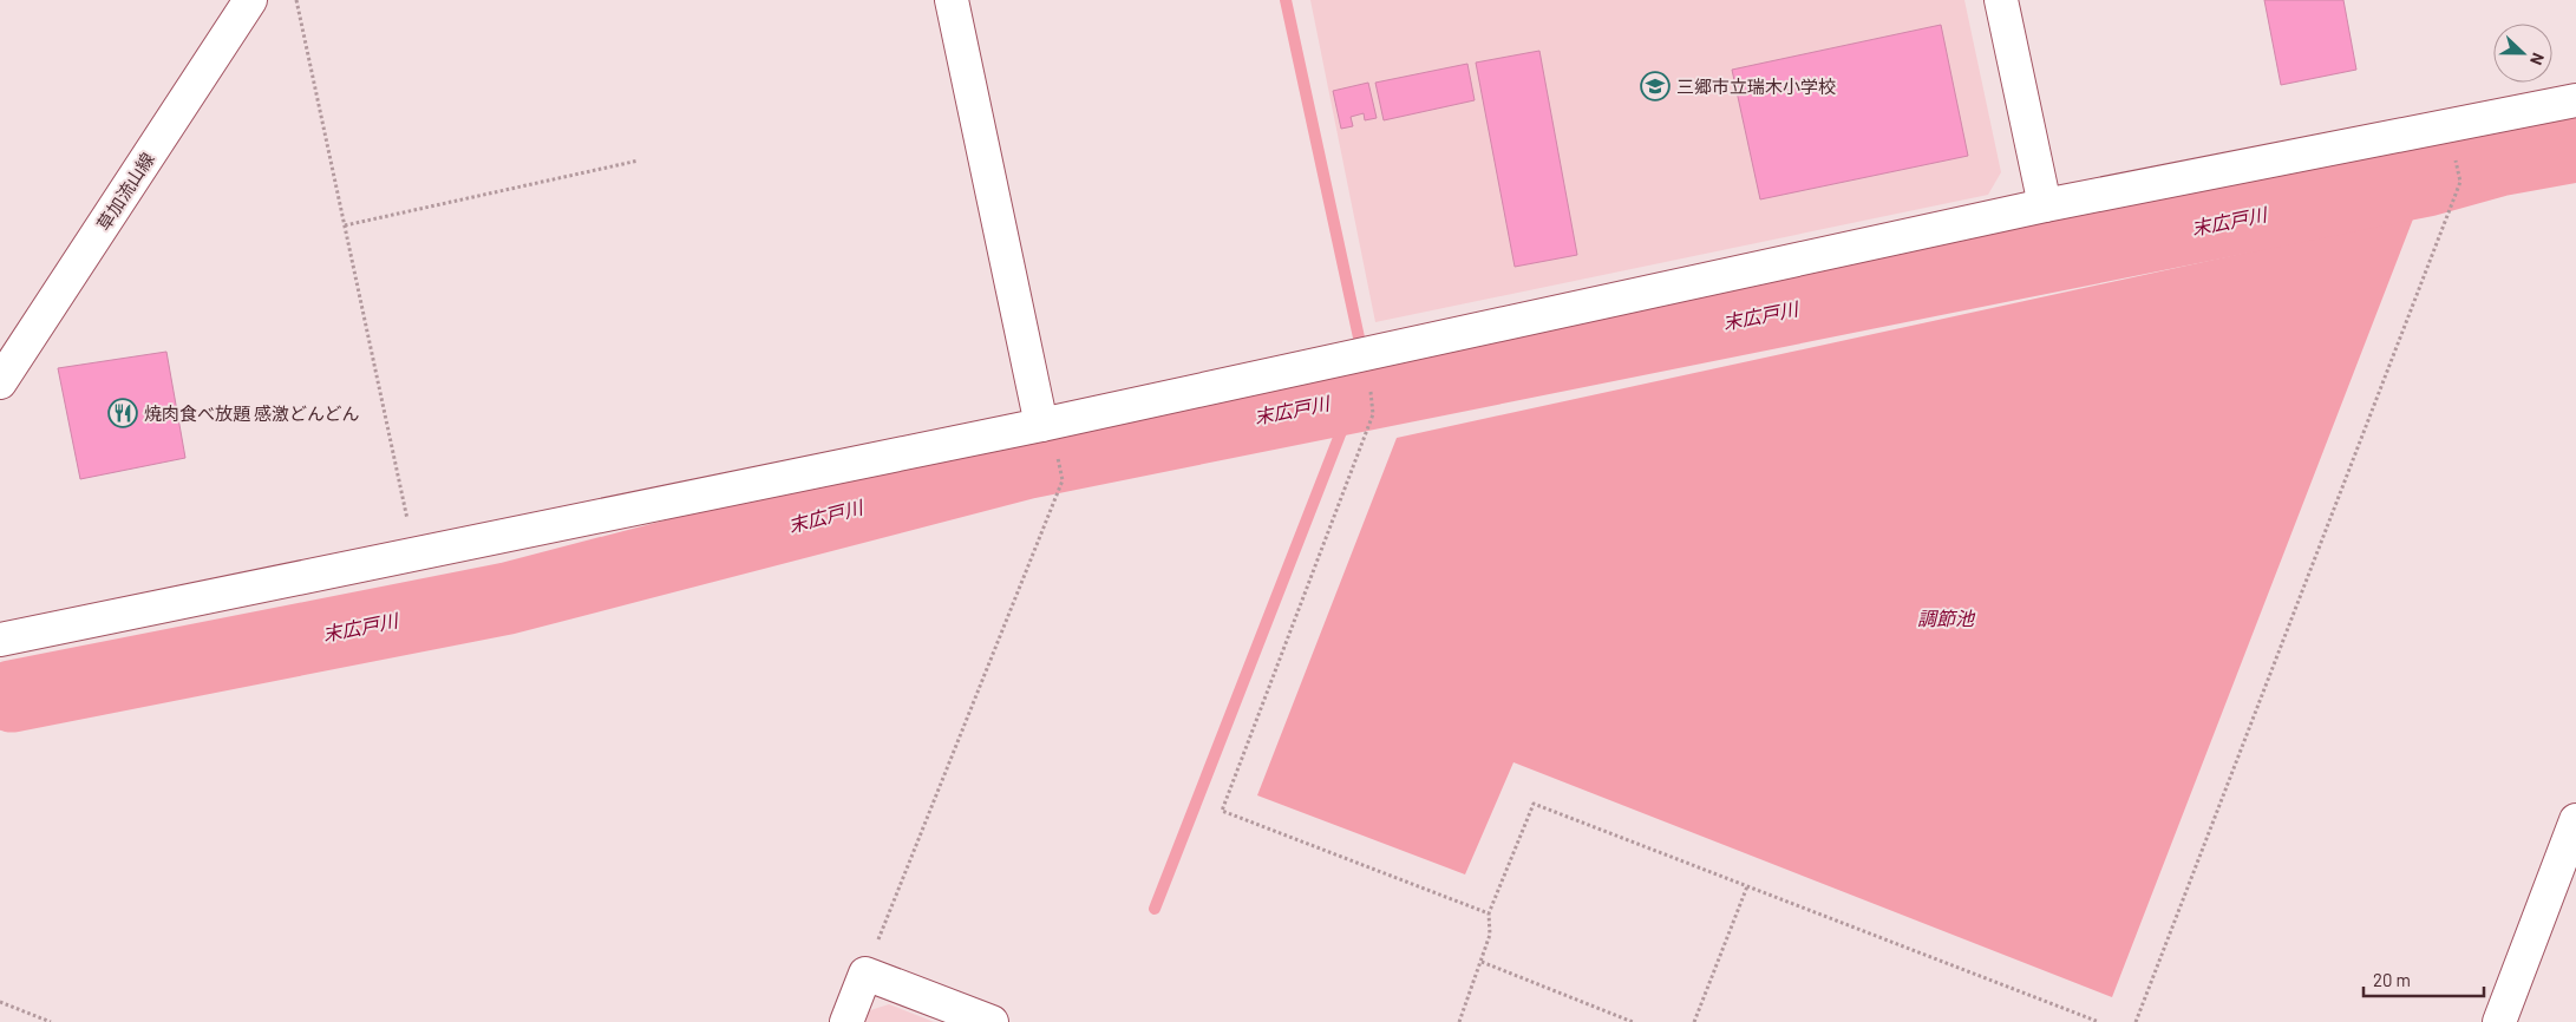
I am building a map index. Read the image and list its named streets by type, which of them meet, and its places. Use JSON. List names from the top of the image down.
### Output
{
  "streets": {
    "street": ["草加流山線"]
  },
  "water": ["末広戸川", "調節池"],
  "places": {
    "school or university": ["三郷市立瑞木小学校"],
    "restaurant": ["焼肉食べ放題 感激どんどん"]
  },
  "scale_bar": "20 m",
  "north": "right"
}
